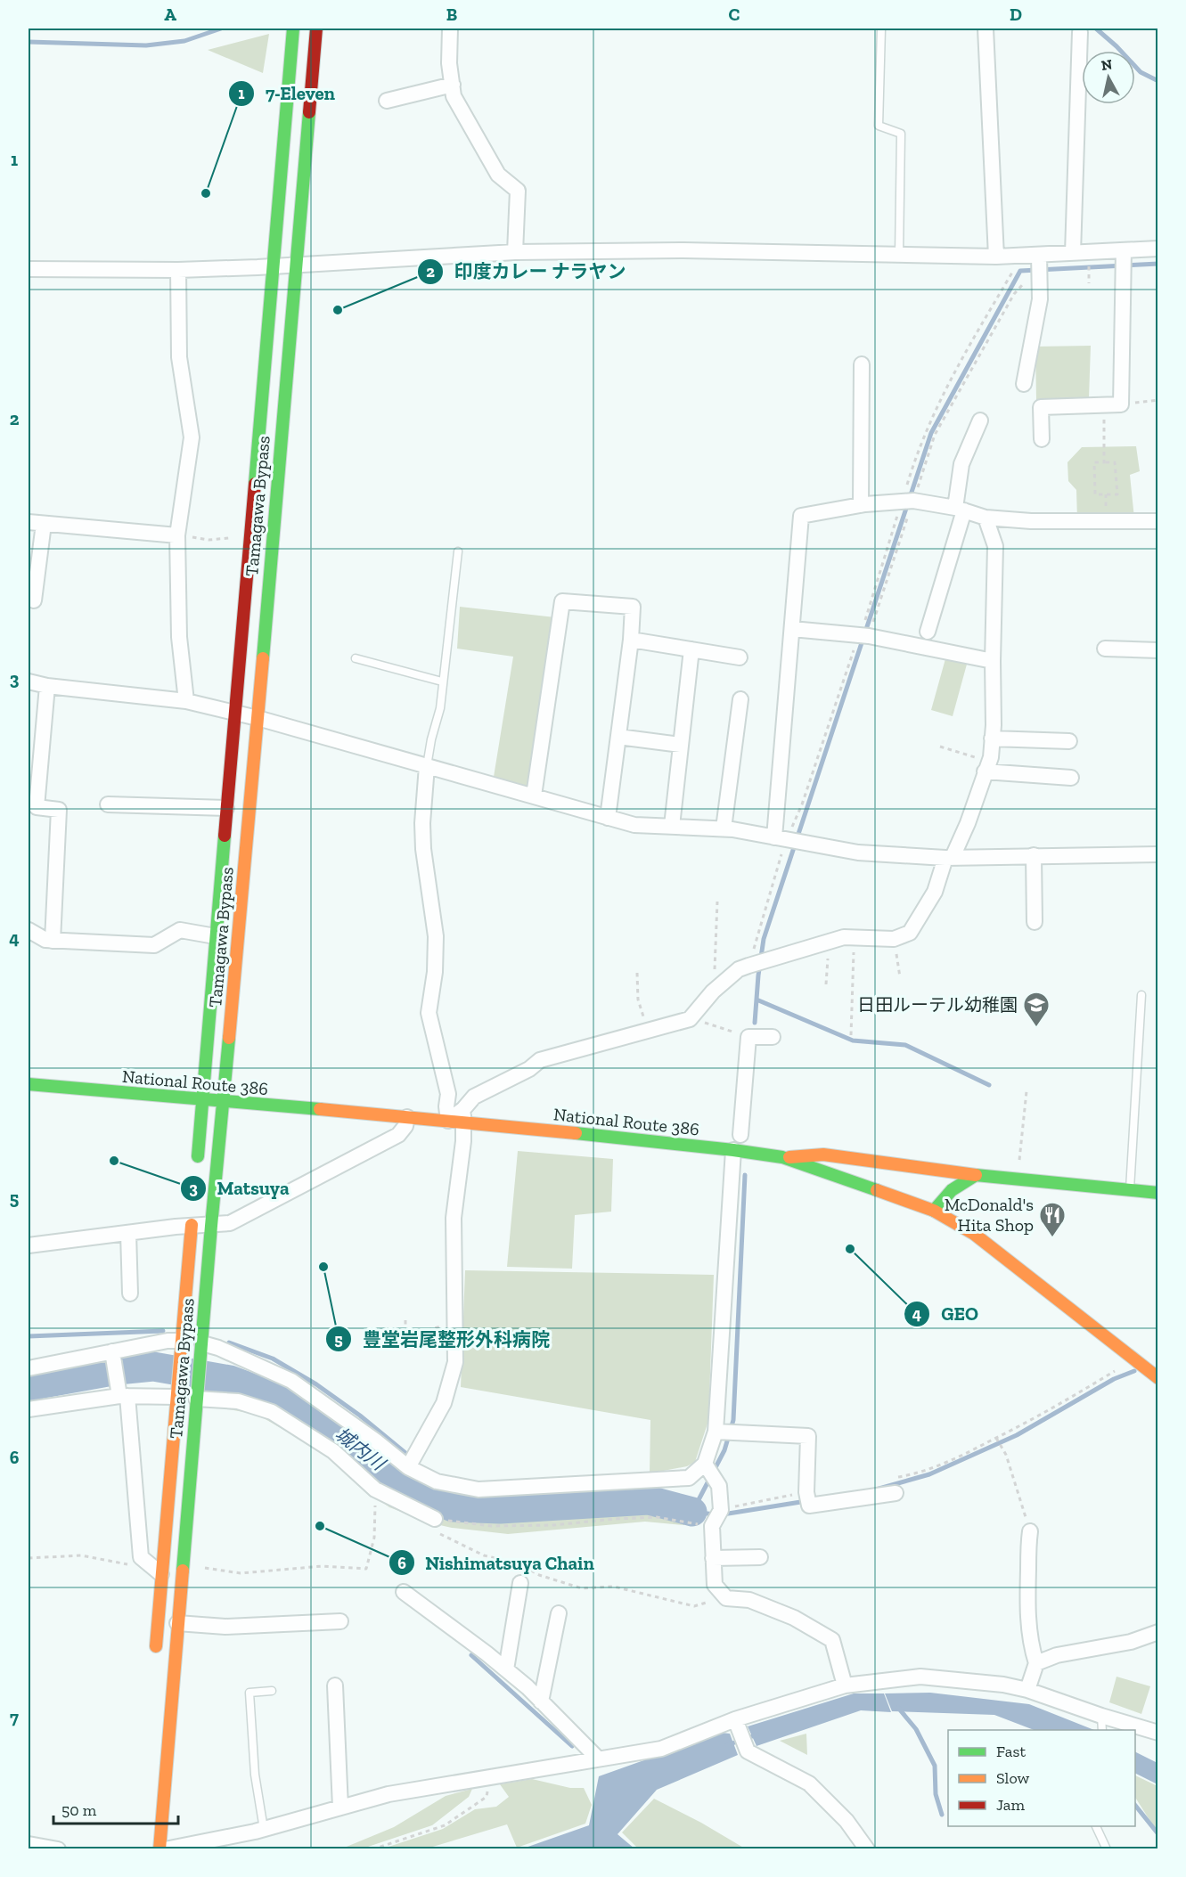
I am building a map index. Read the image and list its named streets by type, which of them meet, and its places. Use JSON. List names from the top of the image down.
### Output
{
  "streets": {
    "main road": ["Tamagawa Bypass", "National Route 386"]
  },
  "crossings": [
    ["Tamagawa Bypass", "National Route 386"]
  ],
  "water": ["城内川"],
  "places": {
    "other": [
      "7-Eleven",
      "印度カレー ナラヤン",
      "Matsuya",
      "GEO",
      "豊堂岩尾整形外科病院",
      "Nishimatsuya Chain"
    ],
    "school or university": ["日田ルーテル幼稚園"],
    "restaurant": ["McDonald's Hita Shop"]
  },
  "legend": ["Fast", "Slow", "Jam"],
  "scale_bar": "50 m",
  "north": "top",
  "grid": {
    "columns": [
      "A",
      "B",
      "C",
      "D"
    ],
    "rows": [
      "1",
      "2",
      "3",
      "4",
      "5",
      "6",
      "7"
    ]
  }
}
